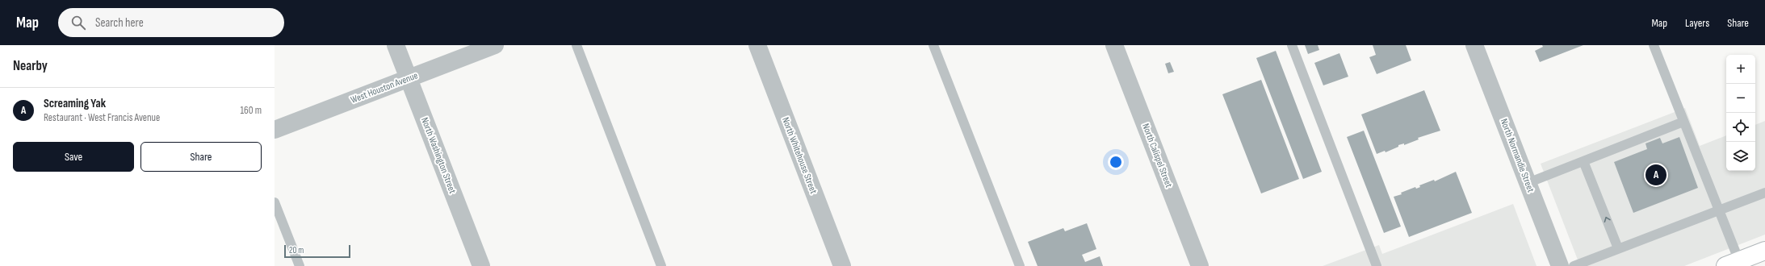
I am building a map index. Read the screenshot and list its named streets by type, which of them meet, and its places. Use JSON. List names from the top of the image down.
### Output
{
  "streets": {
    "street": [
      "West Houston Avenue",
      "North Washington Street",
      "North Whitehouse Street",
      "North Calispel Street",
      "North Normandie Street"
    ]
  },
  "crossings": [
    ["West Houston Avenue", "North Washington Street"]
  ],
  "scale_bar": "20 m",
  "page": {
    "header": "Map",
    "search": "Search here",
    "nav": ["Map", "Layers", "Share"],
    "heading": "Nearby",
    "map_buttons": ["+", "−"],
    "list": [
      {
        "mark": "A",
        "name": "Screaming Yak",
        "note": "Restaurant · West Francis Avenue",
        "value": "160 m"
      }
    ],
    "buttons": ["Save", "Share"],
    "pins": "A",
    "scale": "20 m"
  }
}
